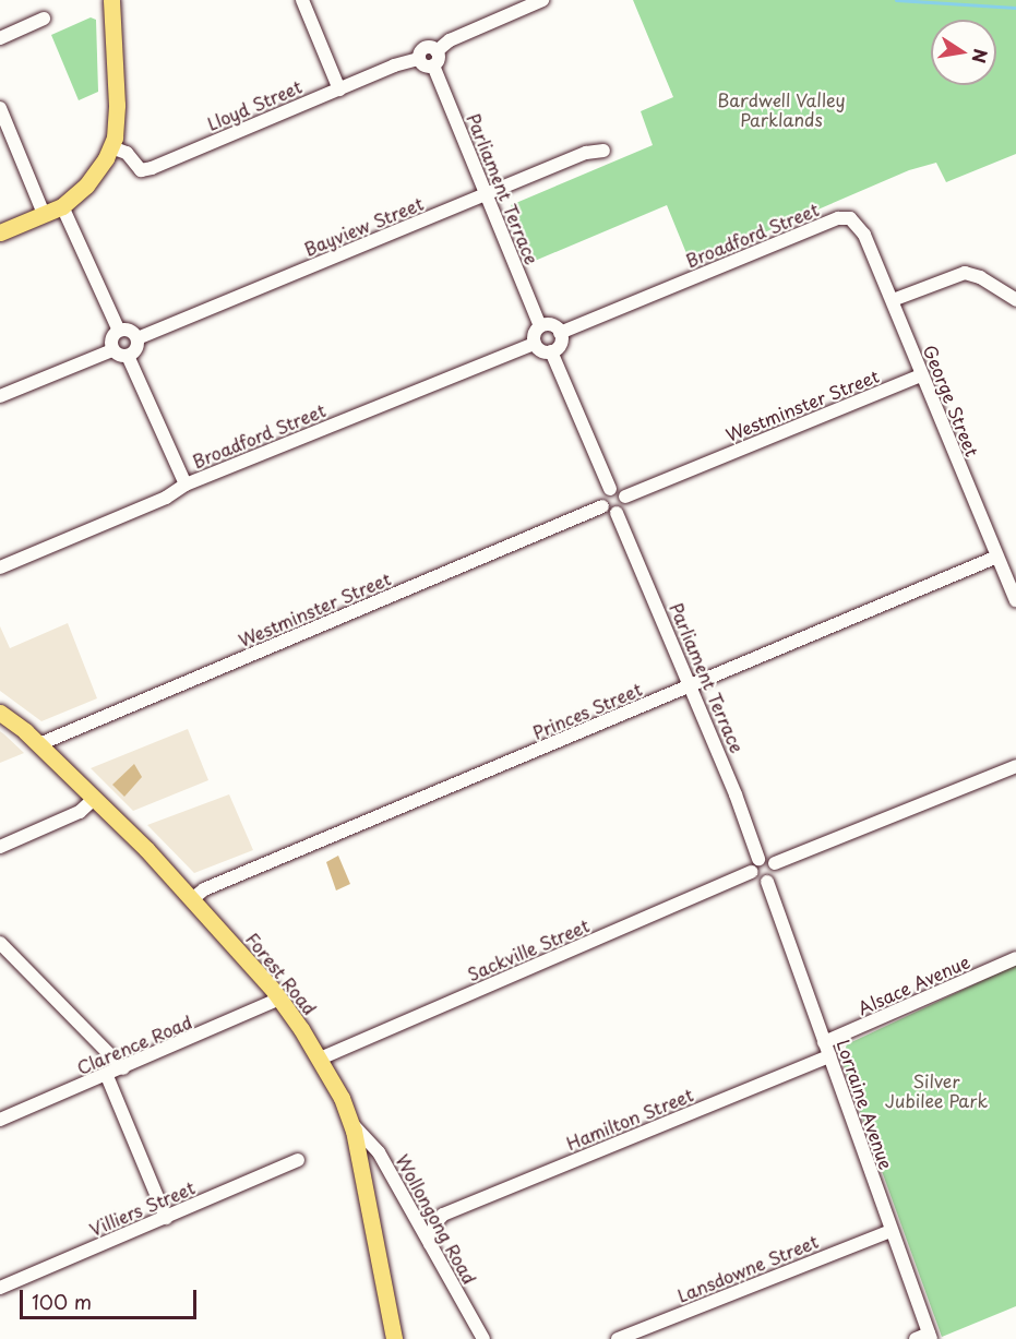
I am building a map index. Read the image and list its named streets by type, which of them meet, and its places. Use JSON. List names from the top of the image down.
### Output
{
  "streets": {
    "main road": ["Forest Road"],
    "street": [
      "Lloyd Street",
      "Parliament Terrace",
      "Bayview Street",
      "Broadford Street",
      "George Street",
      "Westminster Street",
      "Princes Street",
      "Sackville Street",
      "Alsace Avenue",
      "Clarence Road",
      "Lorraine Avenue",
      "Hamilton Street",
      "Villiers Street",
      "Wollongong Road",
      "Lansdowne Street"
    ]
  },
  "crossings": [
    ["Parliament Terrace", "Bayview Street"],
    ["Parliament Terrace", "Broadford Street"],
    ["Parliament Terrace", "Westminster Street"],
    ["Parliament Terrace", "Princes Street"],
    ["Parliament Terrace", "Sackville Street"],
    ["Parliament Terrace", "Lorraine Avenue"],
    ["Broadford Street", "George Street"],
    ["George Street", "Westminster Street"],
    ["George Street", "Princes Street"],
    ["Westminster Street", "Forest Road"],
    ["Princes Street", "Forest Road"],
    ["Sackville Street", "Forest Road"],
    ["Sackville Street", "Lorraine Avenue"],
    ["Forest Road", "Clarence Road"],
    ["Forest Road", "Wollongong Road"],
    ["Alsace Avenue", "Lorraine Avenue"],
    ["Lorraine Avenue", "Hamilton Street"],
    ["Lorraine Avenue", "Lansdowne Street"],
    ["Hamilton Street", "Wollongong Road"]
  ],
  "parks": ["Bardwell Valley Parklands", "Silver Jubilee Park"],
  "scale_bar": "100 m",
  "north": "right"
}
